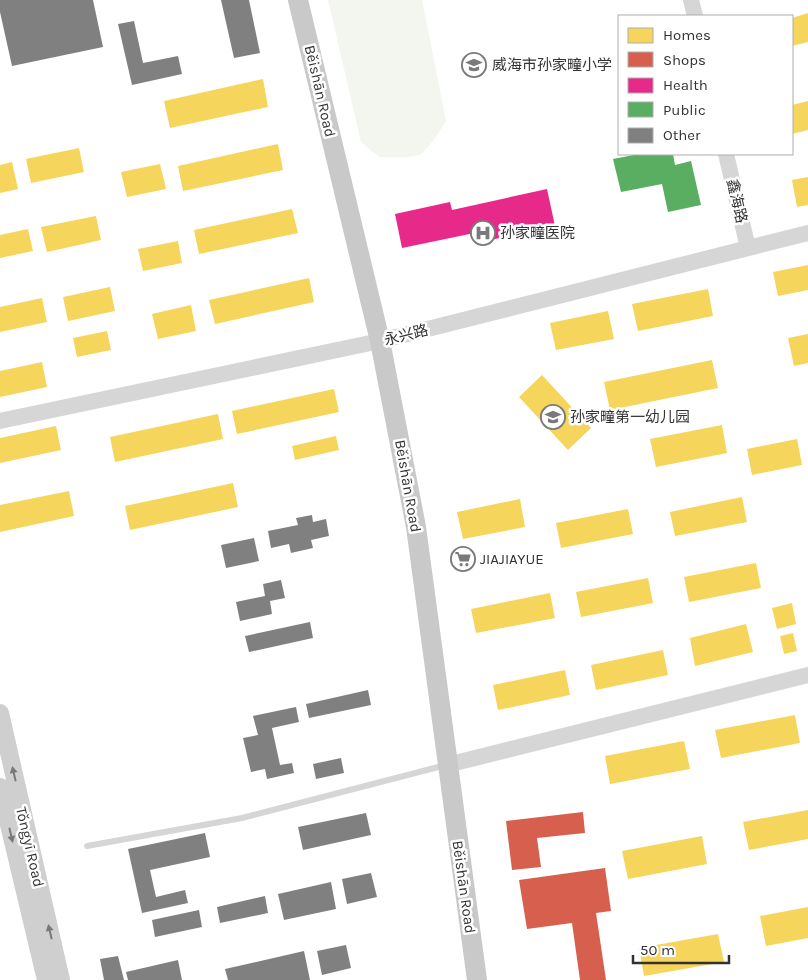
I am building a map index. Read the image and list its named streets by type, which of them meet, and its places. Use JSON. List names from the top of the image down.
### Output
{
  "streets": {
    "main road": ["Běishān Road", "Tǒngyī Road"],
    "street": ["鑫海路", "永兴路"]
  },
  "crossings": [
    ["Běishān Road", "永兴路"],
    ["鑫海路", "永兴路"]
  ],
  "places": {
    "school or university": ["威海市孙家疃小学", "孙家疃第一幼儿园"],
    "hospital": ["孙家疃医院"],
    "supermarket": ["JIAJIAYUE"]
  },
  "legend": [
    "Homes",
    "Shops",
    "Health",
    "Public",
    "Other"
  ],
  "scale_bar": "50 m"
}
